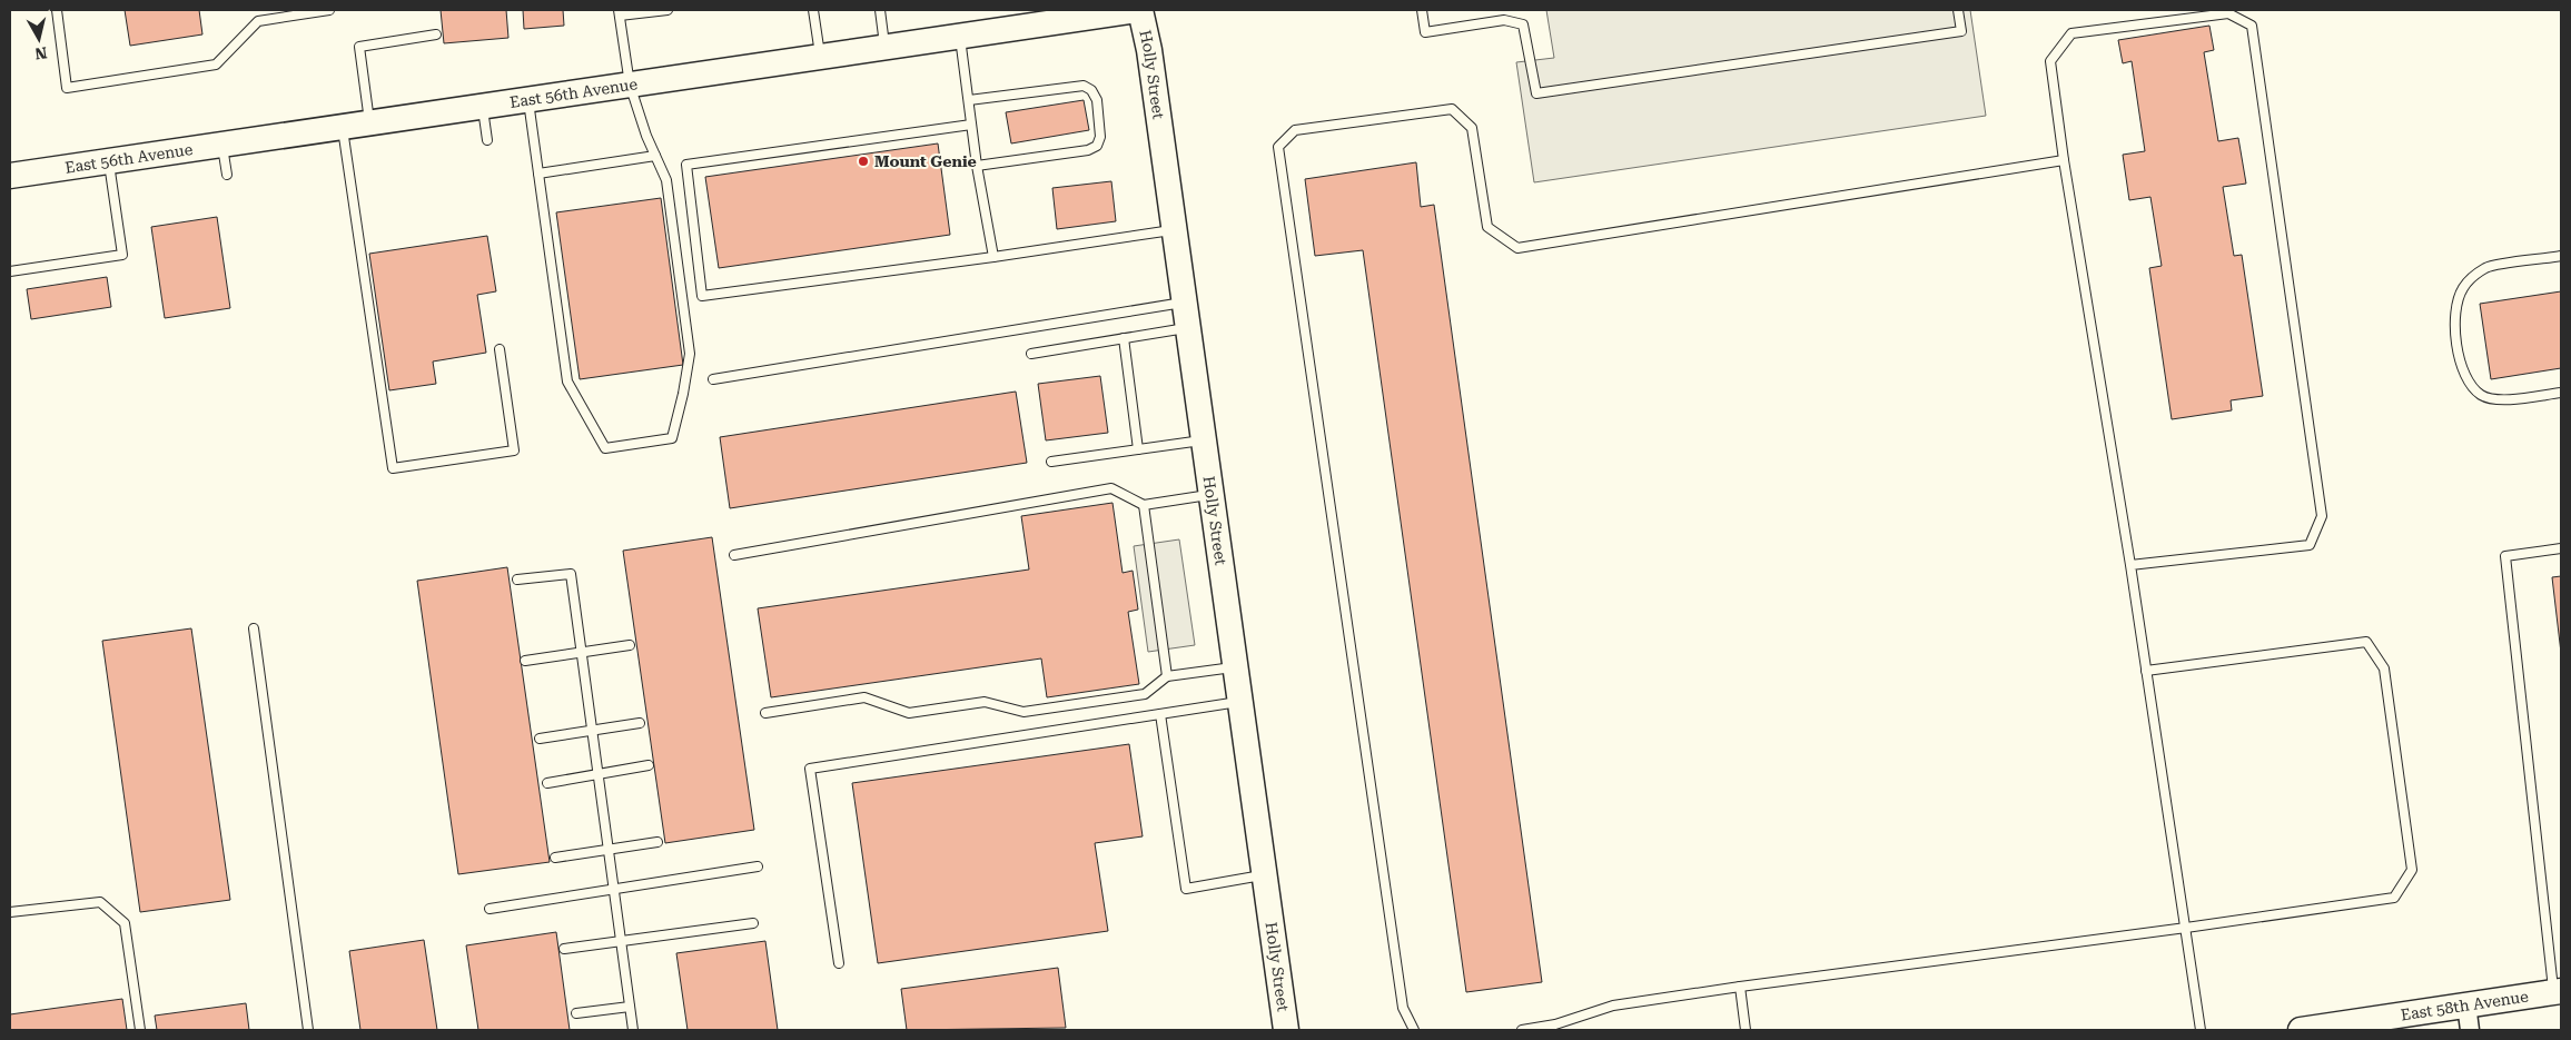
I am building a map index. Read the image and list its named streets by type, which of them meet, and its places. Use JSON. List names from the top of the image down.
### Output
{
  "streets": {
    "street": ["Holly Street", "East 56th Avenue", "East 58th Avenue"]
  },
  "crossings": [
    ["Holly Street", "East 56th Avenue"]
  ],
  "places": ["Mount Genie"],
  "north": "bottom"
}
